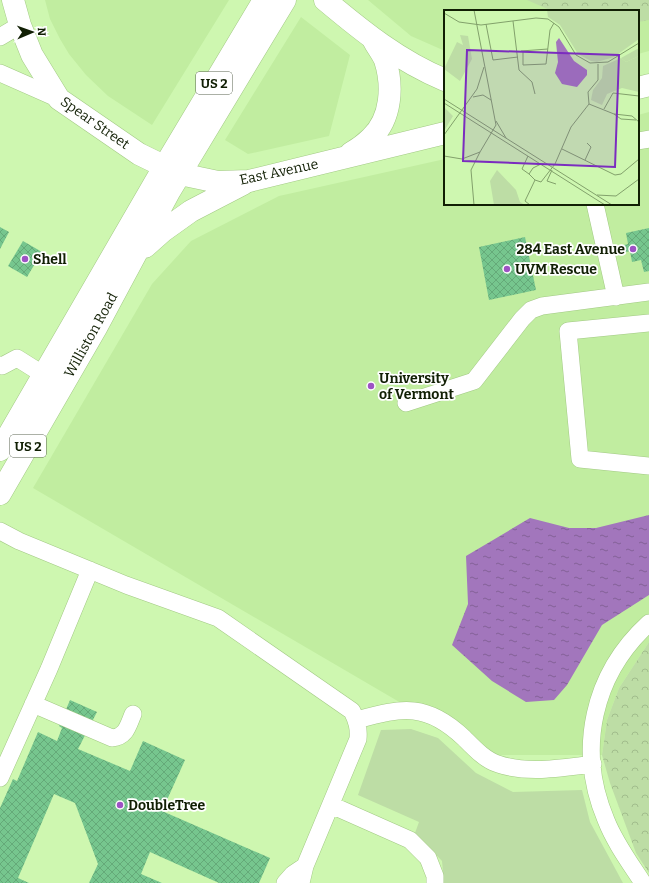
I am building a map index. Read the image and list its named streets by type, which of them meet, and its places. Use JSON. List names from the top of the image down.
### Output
{
  "streets": {
    "main road": [
      "US 2",
      "Spear Street",
      "East Avenue",
      "Williston Road"
    ]
  },
  "crossings": [
    ["US 2", "Spear Street"],
    ["US 2", "East Avenue"],
    ["US 2", "Williston Road"],
    ["Spear Street", "East Avenue"],
    ["Spear Street", "Williston Road"],
    ["East Avenue", "Williston Road"]
  ],
  "places": [
    "284 East Avenue",
    "Shell",
    "UVM Rescue",
    "University of Vermont",
    "DoubleTree"
  ],
  "north": "right"
}
